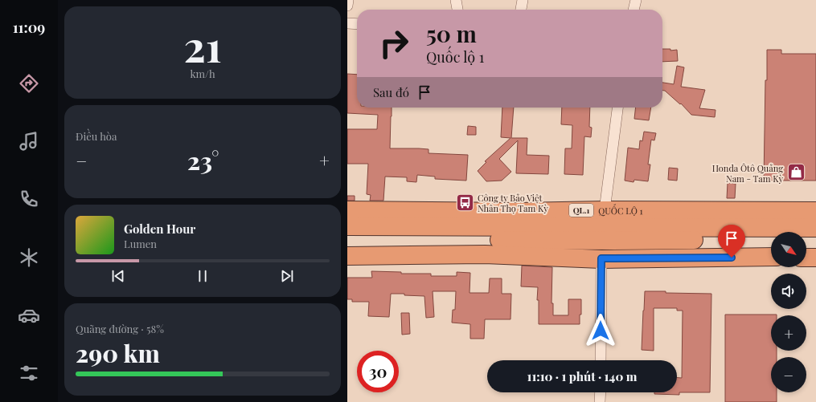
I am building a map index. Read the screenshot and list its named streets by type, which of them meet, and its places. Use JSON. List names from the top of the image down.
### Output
{
  "streets": {
    "highway": ["QL.1", "QUỐC LỘ 1"]
  },
  "places": {
    "shop": ["Honda Ôtô Quảng Nam - Tam Kỳ"],
    "bus stop": ["Công ty Bảo Việt Nhân Thọ Tam Kỳ"]
  },
  "north": "bottom right",
  "page": {
    "tabs": "11:09",
    "tile": [
      ["21", "km/h"],
      "Điều hòa",
      ["Quãng đường · 58%", "290 km"]
    ],
    "turn": ["50 m", "Quốc lộ 1"],
    "then": "Sau đó",
    "heat": ["−", "23°", "+"],
    "song": ["Golden Hour", "Lumen"],
    "map_buttons": ["+", "−"],
    "limit": "30",
    "trip": "11:10 · 1 phút · 140 m"
  }
}
